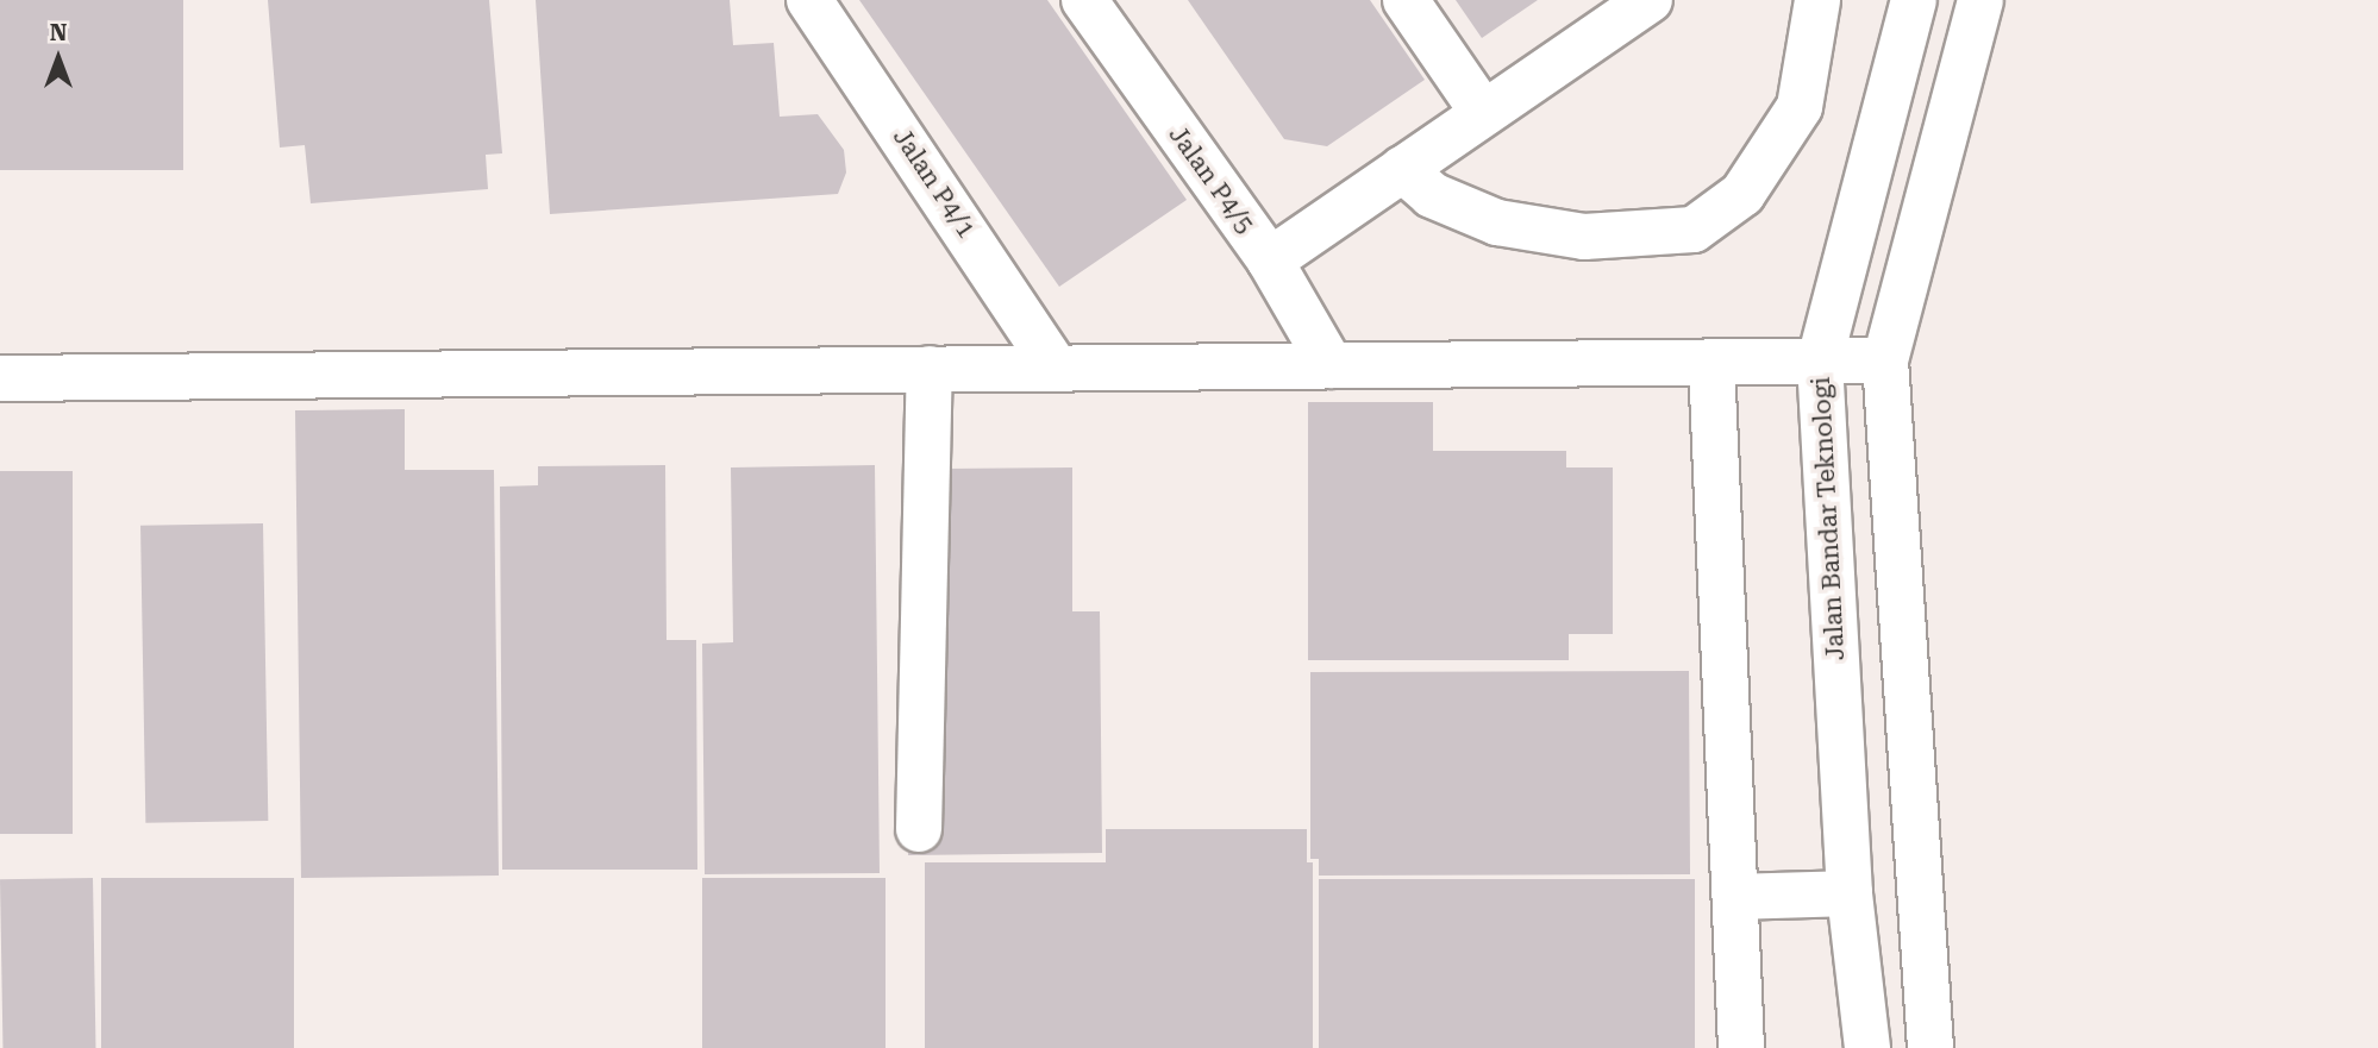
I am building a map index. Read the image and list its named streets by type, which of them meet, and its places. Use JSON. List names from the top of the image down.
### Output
{
  "streets": {
    "street": ["Jalan P4/5", "Jalan P4/1", "Jalan Bandar Teknologi"]
  },
  "north": "top"
}
